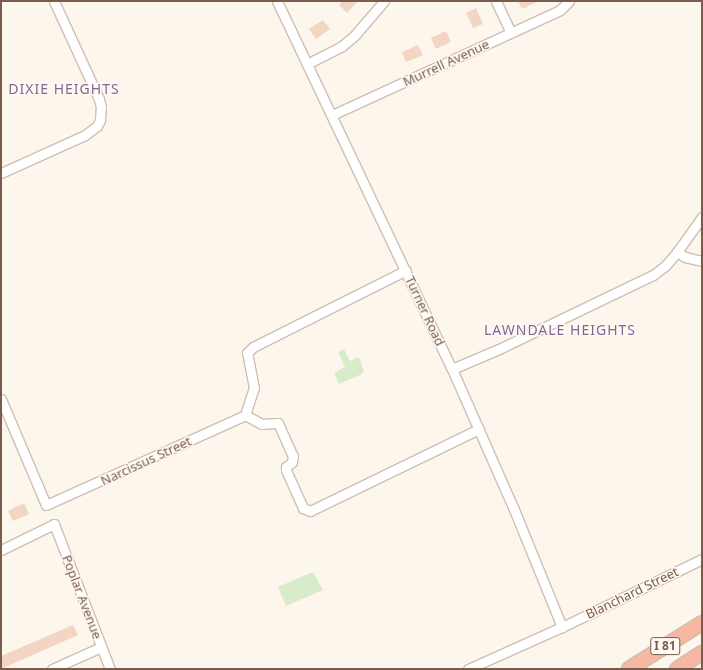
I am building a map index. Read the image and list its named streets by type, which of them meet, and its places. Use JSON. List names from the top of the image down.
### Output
{
  "streets": {
    "highway": ["I 81"],
    "street": [
      "Murrell Avenue",
      "Turner Road",
      "Narcissus Street",
      "Blanchard Street",
      "Poplar Avenue"
    ]
  },
  "crossings": [
    ["Murrell Avenue", "Turner Road"],
    ["Turner Road", "Blanchard Street"]
  ],
  "districts": ["DIXIE HEIGHTS", "LAWNDALE HEIGHTS"]
}
